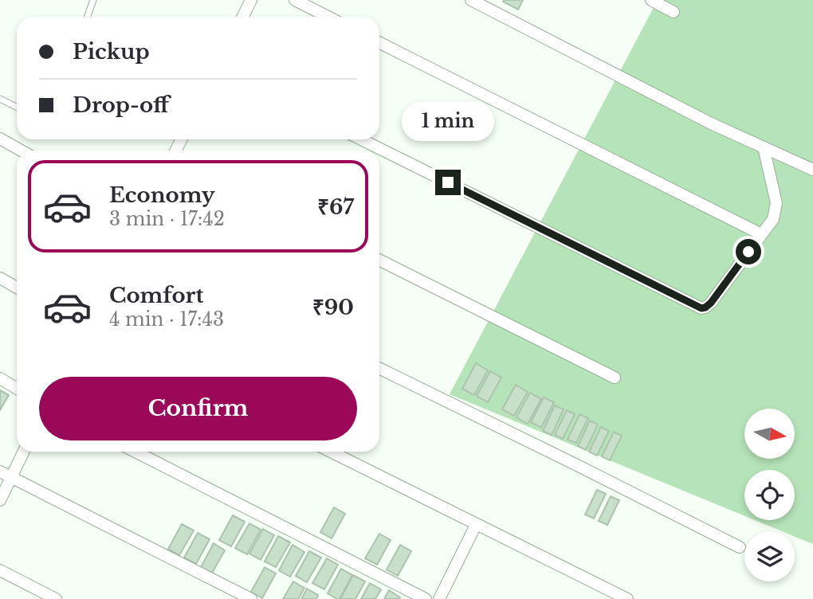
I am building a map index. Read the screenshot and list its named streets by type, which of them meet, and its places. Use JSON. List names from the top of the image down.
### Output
{
  "north": "right",
  "page": {
    "banner": ["Pickup", "Drop-off"],
    "bubble": "1 min",
    "list": [
      {
        "name": "Economy",
        "note": "3 min · 17:42",
        "value": "₹67"
      },
      {
        "name": "Comfort",
        "note": "4 min · 17:43",
        "value": "₹90"
      }
    ],
    "buttons": "Confirm"
  }
}
